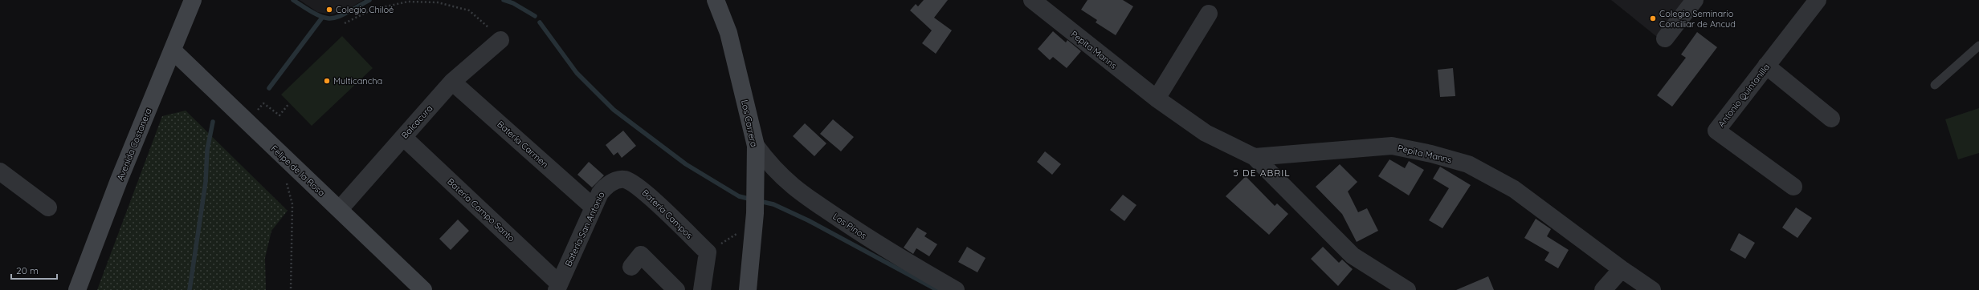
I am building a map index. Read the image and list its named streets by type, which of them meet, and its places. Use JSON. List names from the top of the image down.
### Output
{
  "streets": {
    "street": [
      "Pepita Manns",
      "Antonio Quintanilla",
      "Balcacura",
      "Los Carrera",
      "Avenida Costanera",
      "Batería Carmen",
      "Felipe de la Rosa",
      "Batería Campo Santo",
      "Batería Campos",
      "Los Pinos",
      "Batería San Antonio"
    ]
  },
  "crossings": [
    ["Balcacura", "Batería Carmen"],
    ["Balcacura", "Felipe de la Rosa"],
    ["Balcacura", "Batería Campo Santo"],
    ["Los Carrera", "Los Pinos"],
    ["Avenida Costanera", "Felipe de la Rosa"],
    ["Batería Carmen", "Batería San Antonio"],
    ["Batería Campo Santo", "Batería San Antonio"],
    ["Batería Campos", "Batería San Antonio"]
  ],
  "districts": ["5 DE ABRIL"],
  "places": ["Colegio Chiloé", "Colegio Seminario Conciliar de Ancud", "Multicancha"],
  "scale_bar": "20 m"
}
